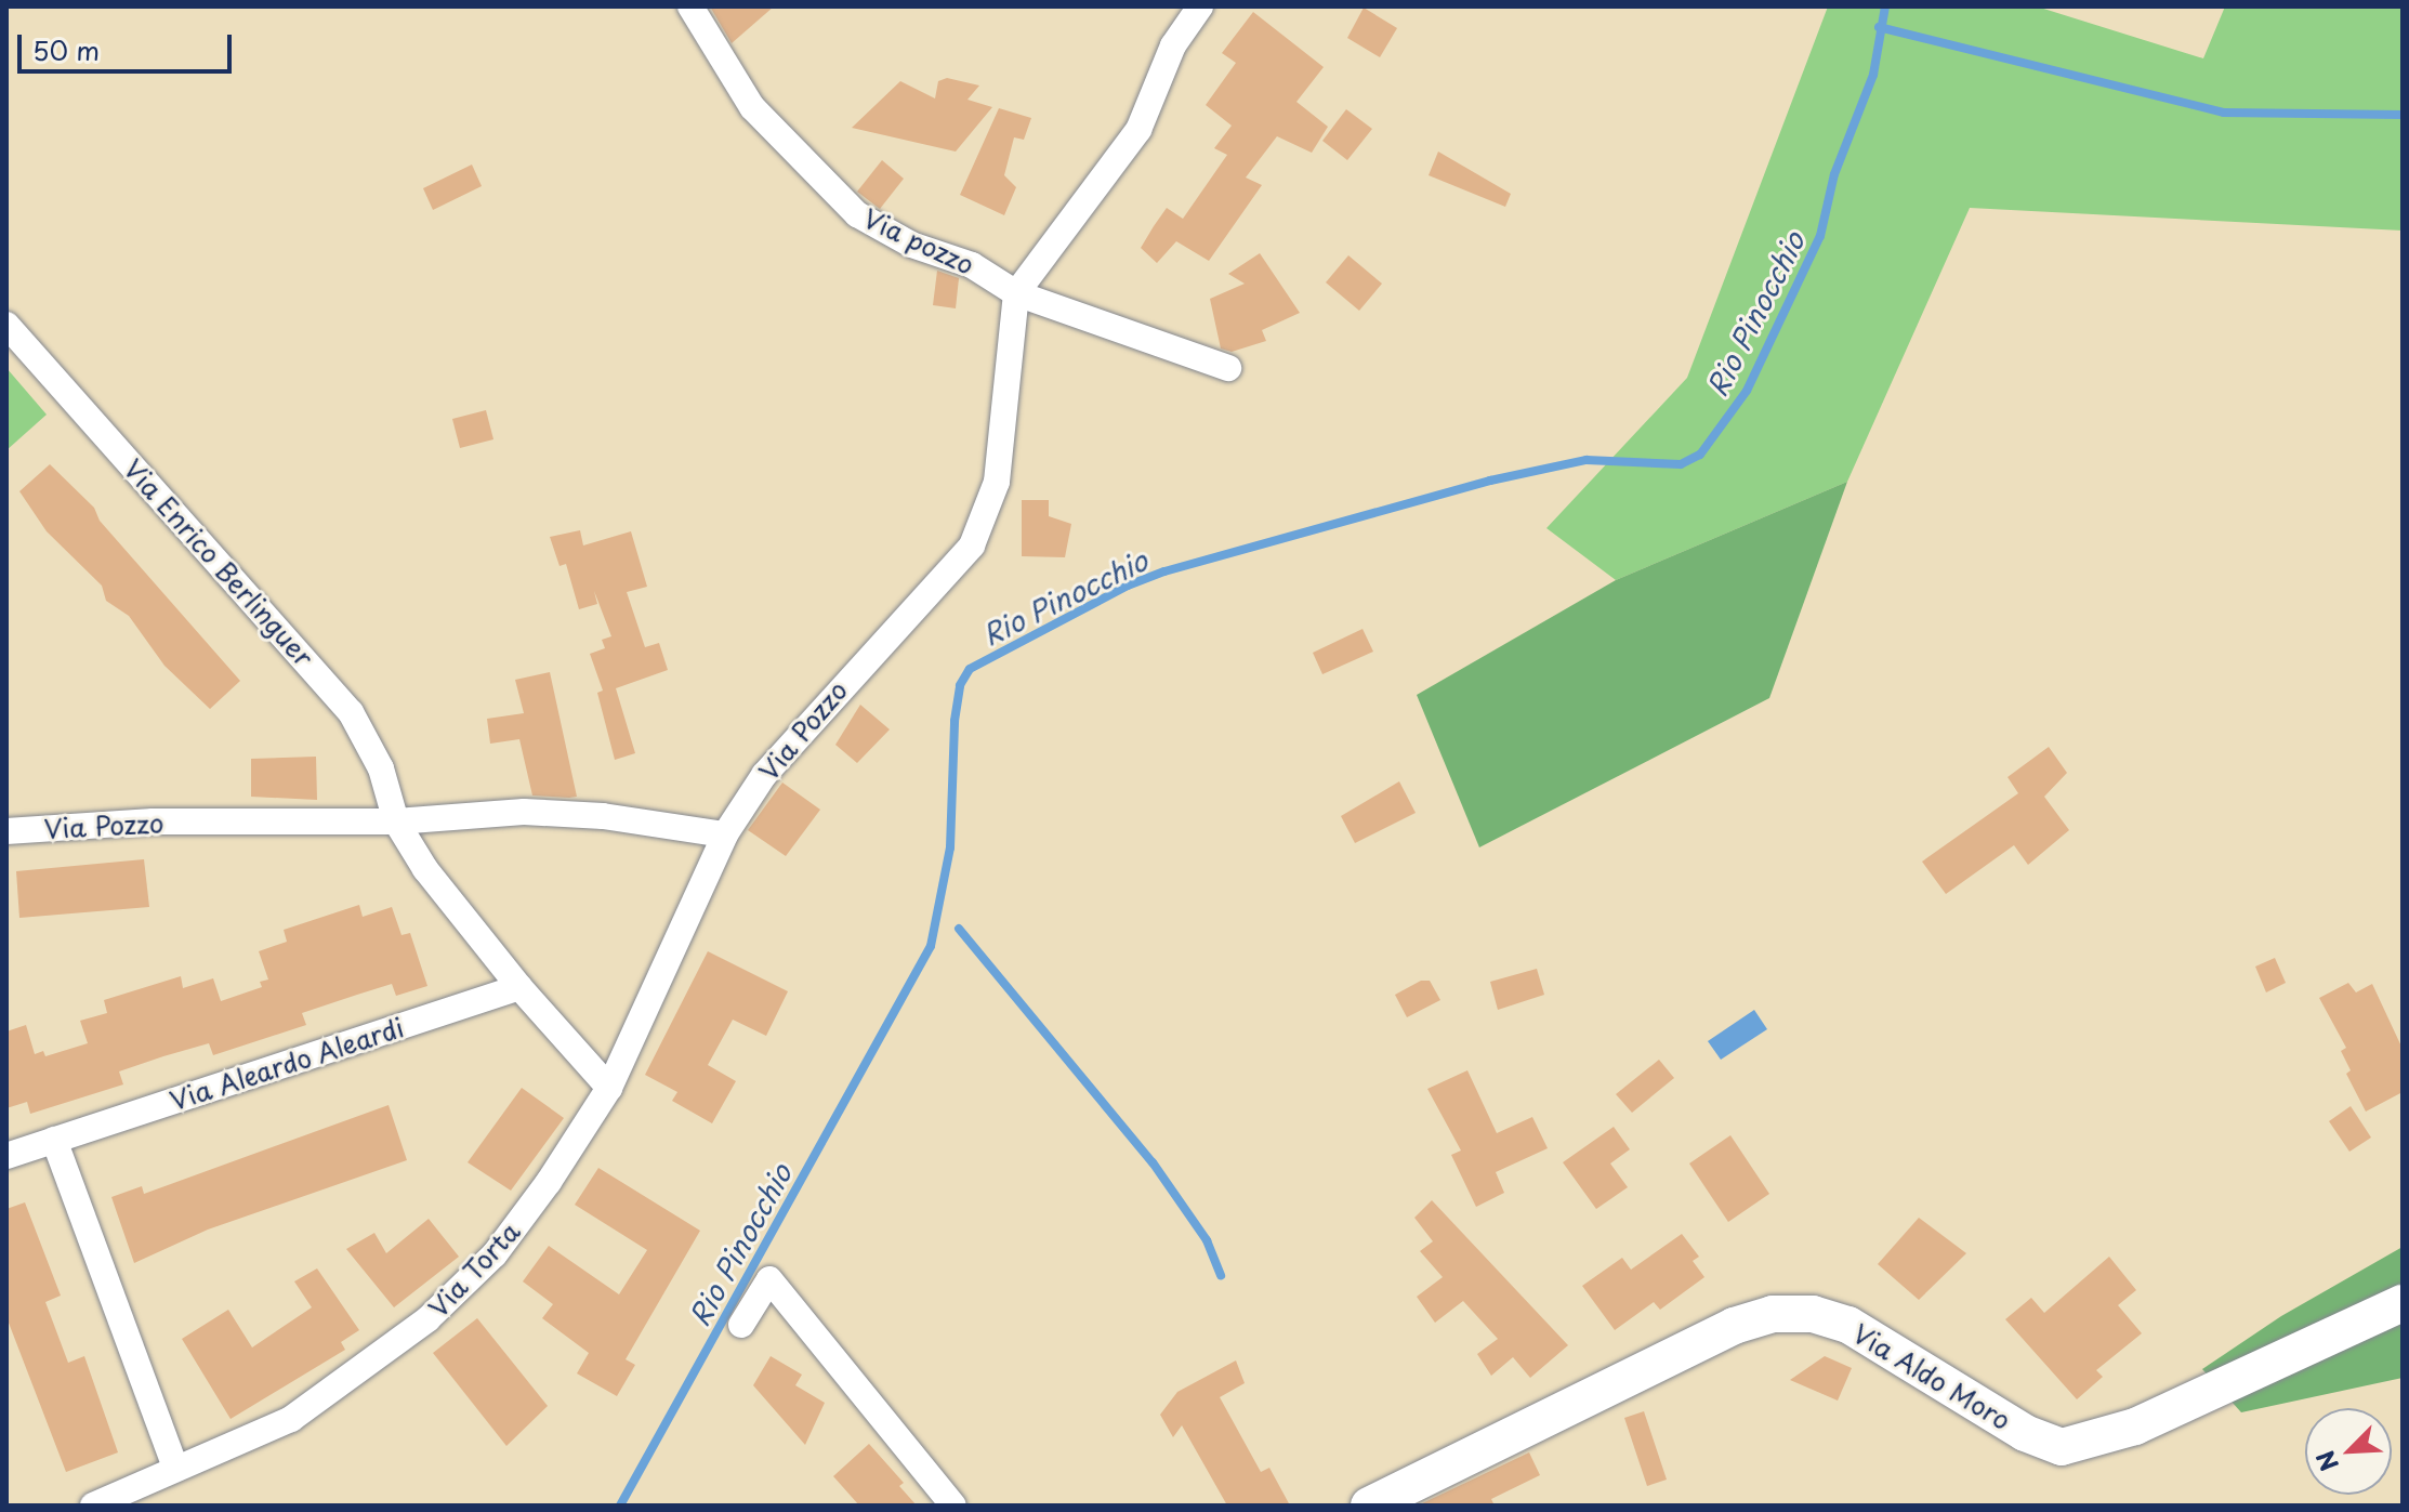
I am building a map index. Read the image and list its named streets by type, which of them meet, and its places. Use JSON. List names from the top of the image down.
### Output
{
  "streets": {
    "main road": ["Via Aldo Moro"],
    "street": [
      "Via pozzo",
      "Via Enrico Berlinguer",
      "Via Pozzo",
      "Via Aleardo Aleardi",
      "Via Torta"
    ]
  },
  "crossings": [
    ["Via pozzo", "Via Pozzo"],
    ["Via Enrico Berlinguer", "Via Pozzo"],
    ["Via Pozzo", "Via Torta"]
  ],
  "water": ["Rio Pinocchio"],
  "scale_bar": "50 m",
  "north": "bottom left"
}
